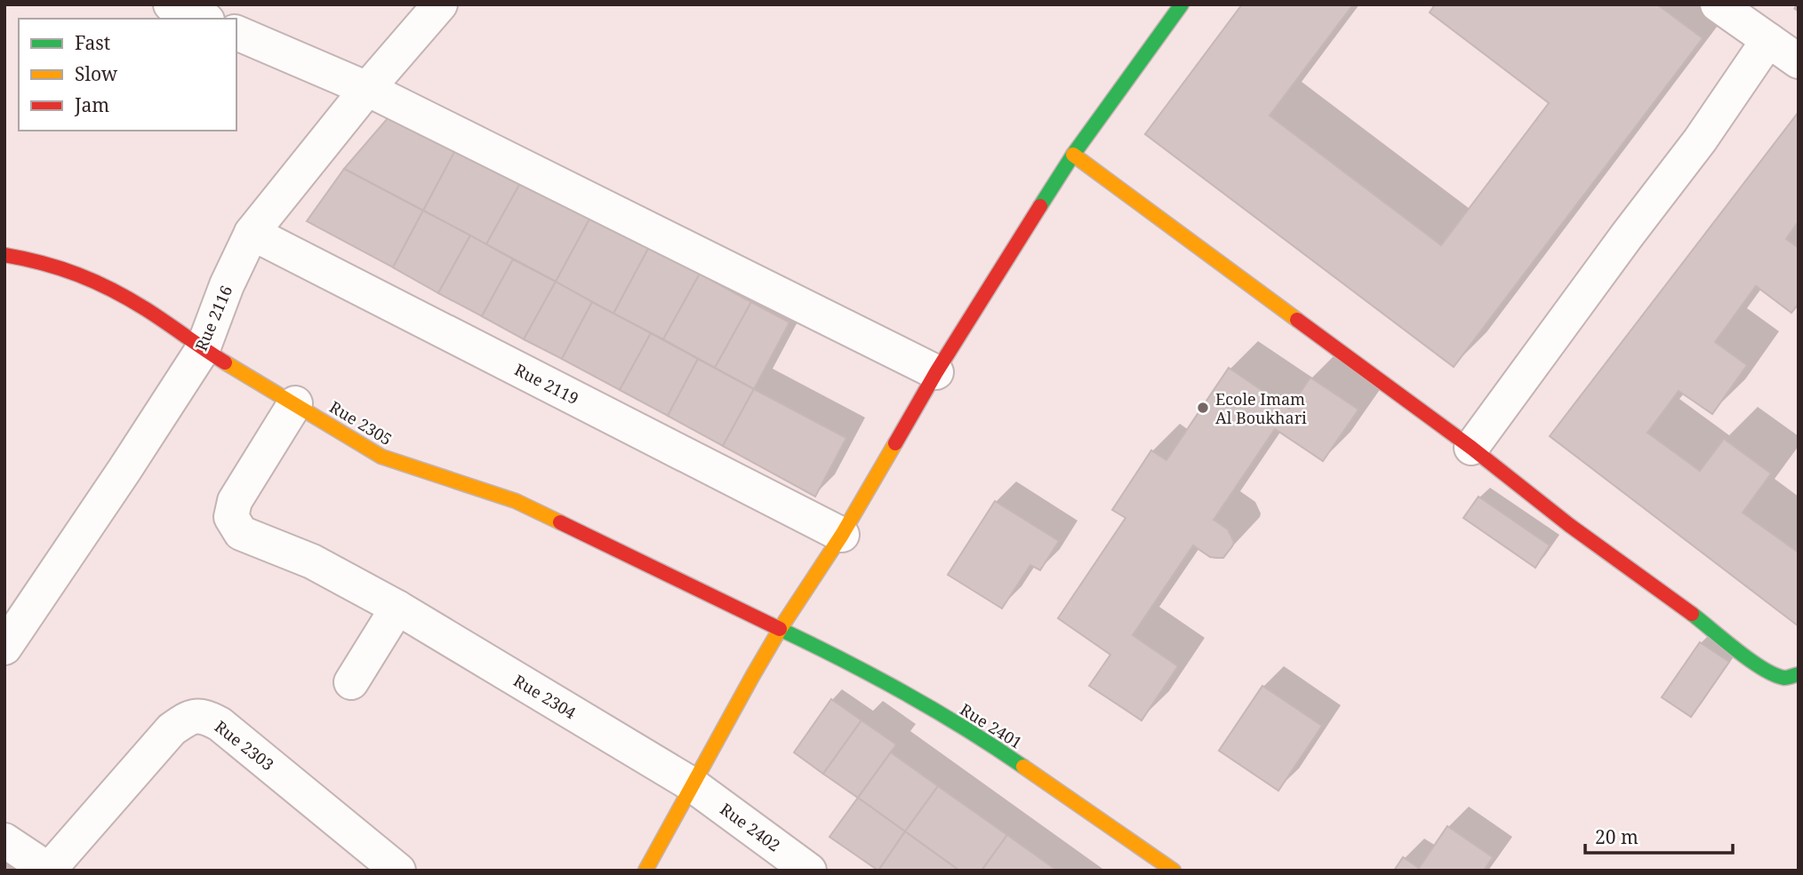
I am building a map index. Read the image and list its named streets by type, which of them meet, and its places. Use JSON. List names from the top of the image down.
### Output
{
  "streets": {
    "street": [
      "Rue 2116",
      "Rue 2119",
      "Rue 2305",
      "Rue 2304",
      "Rue 2401",
      "Rue 2303",
      "Rue 2402"
    ]
  },
  "crossings": [
    ["Rue 2116", "Rue 2119"],
    ["Rue 2116", "Rue 2305"],
    ["Rue 2305", "Rue 2304"],
    ["Rue 2305", "Rue 2401"],
    ["Rue 2304", "Rue 2402"]
  ],
  "places": ["Ecole Imam Al Boukhari"],
  "legend": ["Fast", "Slow", "Jam"],
  "scale_bar": "20 m"
}
